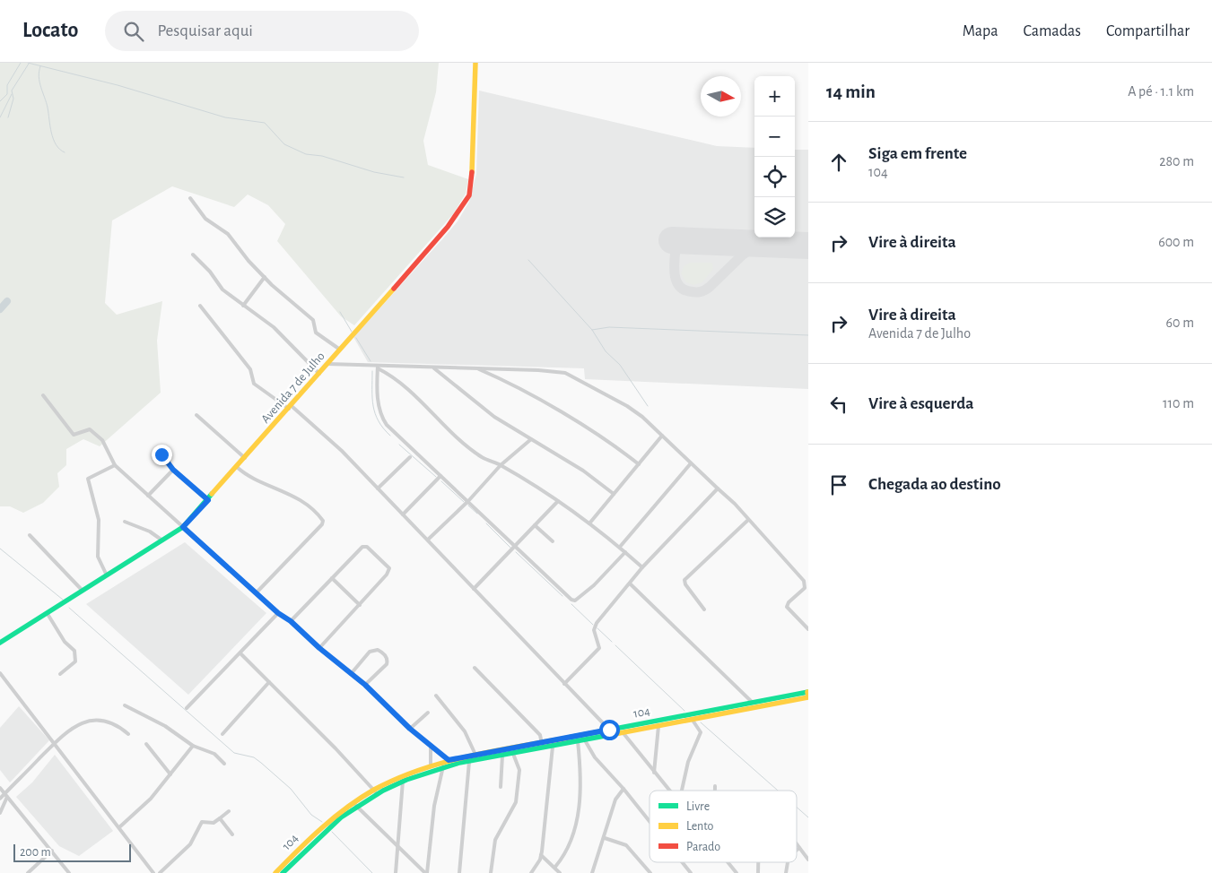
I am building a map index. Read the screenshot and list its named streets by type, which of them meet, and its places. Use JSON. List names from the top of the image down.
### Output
{
  "streets": {
    "street": ["Avenida 7 de Julho", "104"]
  },
  "legend": ["Livre", "Lento", "Parado"],
  "scale_bar": "200 m",
  "north": "right",
  "page": {
    "header": "Locato",
    "search": "Pesquisar aqui",
    "nav": ["Mapa", "Camadas", "Compartilhar"],
    "heading": ["14 min", "A pé · 1.1 km"],
    "map_buttons": ["+", "−"],
    "list": [
      ["Siga em frente", "104", "280 m"],
      ["Vire à direita", "600 m"],
      ["Vire à direita", "Avenida 7 de Julho", "60 m"],
      ["Vire à esquerda", "110 m"],
      "Chegada ao destino"
    ],
    "scale": "200 m"
  }
}
